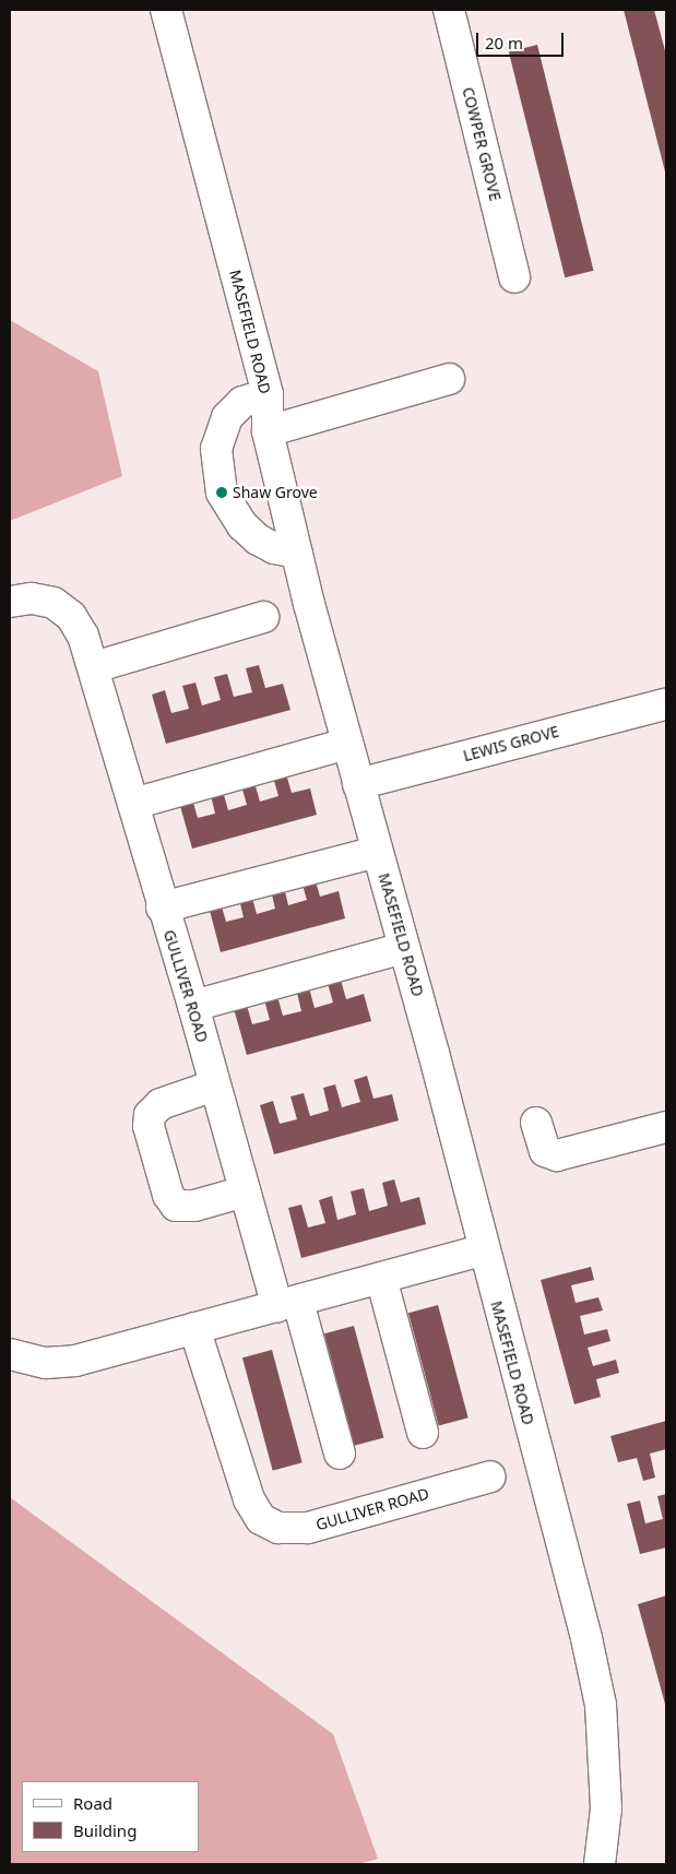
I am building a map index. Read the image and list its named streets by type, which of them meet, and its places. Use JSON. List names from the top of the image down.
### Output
{
  "streets": {
    "street": [
      "COWPER GROVE",
      "MASEFIELD ROAD",
      "LEWIS GROVE",
      "GULLIVER ROAD"
    ]
  },
  "crossings": [
    ["MASEFIELD ROAD", "LEWIS GROVE"]
  ],
  "places": ["Shaw Grove"],
  "legend": ["Road", "Building"],
  "scale_bar": "20 m"
}
